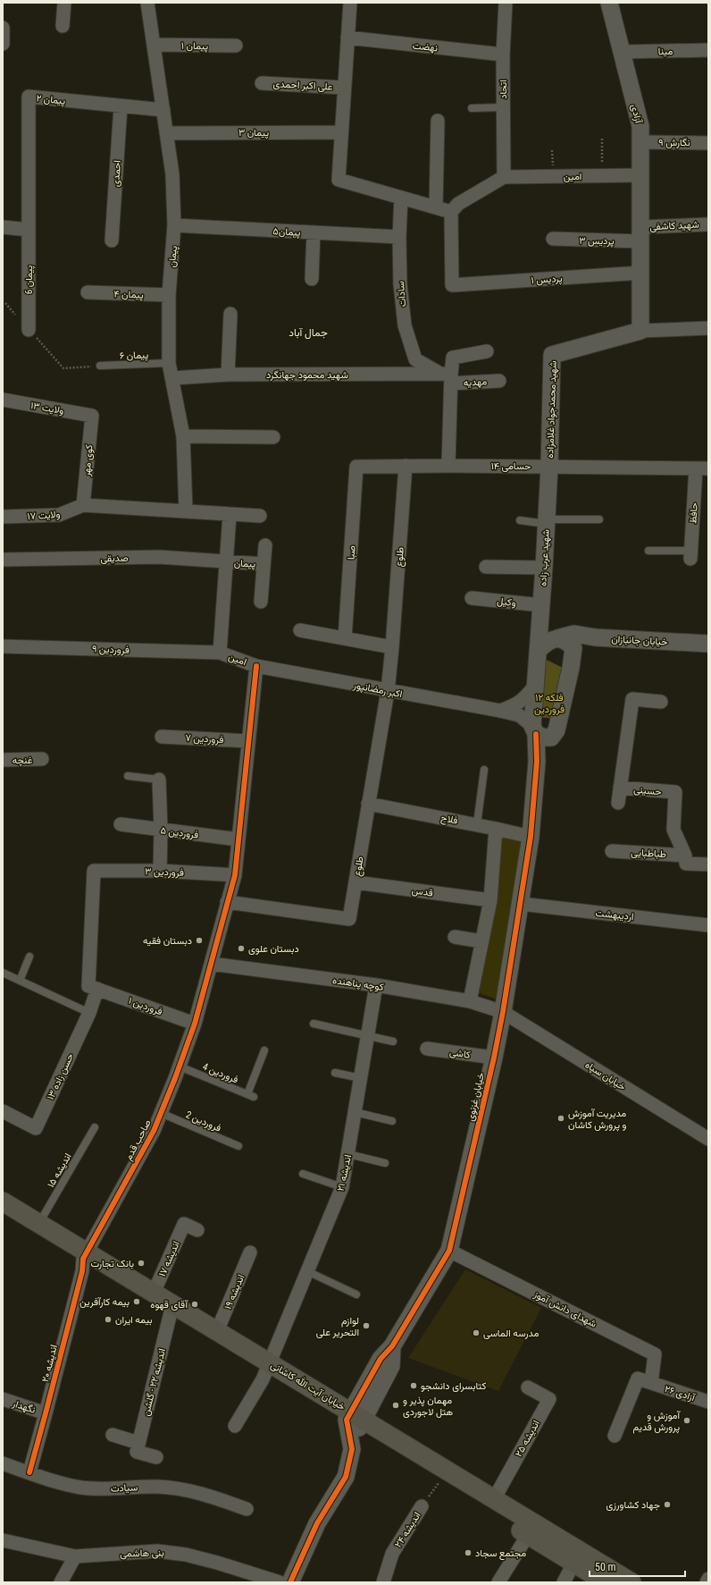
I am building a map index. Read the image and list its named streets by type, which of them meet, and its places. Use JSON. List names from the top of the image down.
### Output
{
  "streets": {
    "main road": ["خیابان آیت الله کاشانی"],
    "street": [
      "پیمان ۱",
      "نهضت",
      "مینا",
      "علی اکبر احمدی",
      "اتحاد",
      "پیمان ۲",
      "آزادی",
      "پیمان ۳",
      "نگارش ۹",
      "احمدی",
      "امین",
      "شهید کاشفی",
      "پیمان۵",
      "پردیس ۳",
      "پیمان",
      "پردیس ۱",
      "پیمان 6",
      "پیمان ۴",
      "سادات",
      "شهید محمود جهانگرد",
      "مهدیه",
      "ولایت ۱۳",
      "شهید محمدجواد غلامزاده",
      "کوی مهر",
      "حسامی ۱۴",
      "حافظ",
      "ولایت ۱۷",
      "صبا",
      "طلوع",
      "صدیقی",
      "شهید عرب زاده",
      "وکیل",
      "خیابان جانبازان",
      "فروردین ۹",
      "اکبر رمضانپور",
      "فروردین ۷",
      "غنچه",
      "حسینی",
      "فلاح",
      "فروردین ۵",
      "طباطبایی",
      "فروردین ۳",
      "قدس",
      "اردیبهشت",
      "کوچه پناهنده",
      "فروردین ۱",
      "کاشی",
      "خیابان سپاه",
      "حسن زاده ۱۳",
      "خیابان غزنوی",
      "صاحب قدم",
      "اندیشه ۲۱",
      "اندیشه ۱۷",
      "اندیشه ۱۹",
      "شهدای دانش آموز",
      "اندیشه ۲۰",
      "اندیشه ۲۲ - گلشن",
      "آزادی ۲۶",
      "نگهدار",
      "اندیشه ۲۵",
      "سیادت",
      "اندیشه ۲۴",
      "بنی هاشمی"
    ],
    "lane": [
      "پیمان ۶",
      "فروردین 4",
      "فروردین 2",
      "اندیشه ۱۵"
    ]
  },
  "crossings": [
    ["پیمان ۱", "پیمان"],
    ["نهضت", "اتحاد"],
    ["مینا", "آزادی"],
    ["اتحاد", "امین"],
    ["پیمان ۲", "احمدی"],
    ["پیمان ۲", "پیمان"],
    ["پیمان ۲", "پیمان 6"],
    ["آزادی", "نگارش ۹"],
    ["آزادی", "امین"],
    ["آزادی", "شهید کاشفی"],
    ["آزادی", "پردیس ۳"],
    ["پیمان ۳", "پیمان"],
    ["امین", "فروردین ۹"],
    ["امین", "اکبر رمضانپور"],
    ["امین", "صاحب قدم"],
    ["شهید کاشفی", "پردیس ۳"],
    ["پیمان۵", "پیمان"],
    ["پیمان۵", "سادات"],
    ["پیمان", "پیمان ۴"],
    ["پیمان", "پیمان ۶"],
    ["پیمان", "شهید محمود جهانگرد"],
    ["پیمان", "صدیقی"],
    ["سادات", "شهید محمود جهانگرد"],
    ["سادات", "مهدیه"],
    ["شهید محمود جهانگرد", "مهدیه"],
    ["ولایت ۱۳", "کوی مهر"],
    ["شهید محمدجواد غلامزاده", "حسامی ۱۴"],
    ["شهید محمدجواد غلامزاده", "شهید عرب زاده"],
    ["کوی مهر", "ولایت ۱۷"],
    ["حسامی ۱۴", "حافظ"],
    ["حسامی ۱۴", "صبا"],
    ["حسامی ۱۴", "طلوع"],
    ["حسامی ۱۴", "شهید عرب زاده"],
    ["طلوع", "اکبر رمضانپور"],
    ["طلوع", "فلاح"],
    ["طلوع", "قدس"],
    ["طلوع", "صاحب قدم"],
    ["شهید عرب زاده", "وکیل"],
    ["شهید عرب زاده", "اکبر رمضانپور"],
    ["شهید عرب زاده", "خیابان غزنوی"],
    ["اکبر رمضانپور", "خیابان غزنوی"],
    ["اکبر رمضانپور", "صاحب قدم"],
    ["فروردین ۷", "صاحب قدم"],
    ["حسینی", "طباطبایی"],
    ["فلاح", "خیابان غزنوی"],
    ["فروردین ۵", "صاحب قدم"],
    ["فروردین ۳", "فروردین ۱"],
    ["فروردین ۳", "حسن زاده ۱۳"],
    ["فروردین ۳", "صاحب قدم"],
    ["اردیبهشت", "خیابان غزنوی"],
    ["کوچه پناهنده", "خیابان سپاه"],
    ["کوچه پناهنده", "خیابان غزنوی"],
    ["کوچه پناهنده", "صاحب قدم"],
    ["کوچه پناهنده", "اندیشه ۲۱"],
    ["فروردین ۱", "حسن زاده ۱۳"],
    ["فروردین ۱", "صاحب قدم"],
    ["کاشی", "خیابان غزنوی"],
    ["فروردین 4", "صاحب قدم"],
    ["خیابان سپاه", "خیابان غزنوی"],
    ["خیابان غزنوی", "شهدای دانش آموز"],
    ["خیابان غزنوی", "خیابان آیت الله کاشانی"],
    ["فروردین 2", "صاحب قدم"],
    ["صاحب قدم", "اندیشه ۲۰"],
    ["صاحب قدم", "خیابان آیت الله کاشانی"],
    ["اندیشه ۱۵", "خیابان آیت الله کاشانی"],
    ["اندیشه ۲۱", "خیابان آیت الله کاشانی"],
    ["اندیشه ۱۷", "خیابان آیت الله کاشانی"],
    ["اندیشه ۱۹", "خیابان آیت الله کاشانی"],
    ["شهدای دانش آموز", "آزادی ۲۶"],
    ["اندیشه ۲۰", "خیابان آیت الله کاشانی"],
    ["اندیشه ۲۰", "نگهدار"],
    ["اندیشه ۲۰", "سیادت"],
    ["اندیشه ۲۲ - گلشن", "خیابان آیت الله کاشانی"],
    ["خیابان آیت الله کاشانی", "اندیشه ۲۵"],
    ["خیابان آیت الله کاشانی", "اندیشه ۲۴"]
  ],
  "districts": ["جمال آباد"],
  "parks": ["فلکه ۱۲ فروردین"],
  "places": [
    "دبستان فقیه",
    "دبستان علوی",
    "مدیریت آموزش و پرورش کاشان",
    "بانک تجارت",
    "بیمه کارآفرین",
    "آقای قهوه",
    "بیمه ایران",
    "لوازم التحریر علی",
    "مدرسه الماسی",
    "کتابسرای دانشجو",
    "مهمان پذیر و هتل لاجوردی",
    "آموزش و پرورش قدیم",
    "جهاد کشاورزی",
    "مجتمع سجاد"
  ],
  "scale_bar": "50 m"
}
